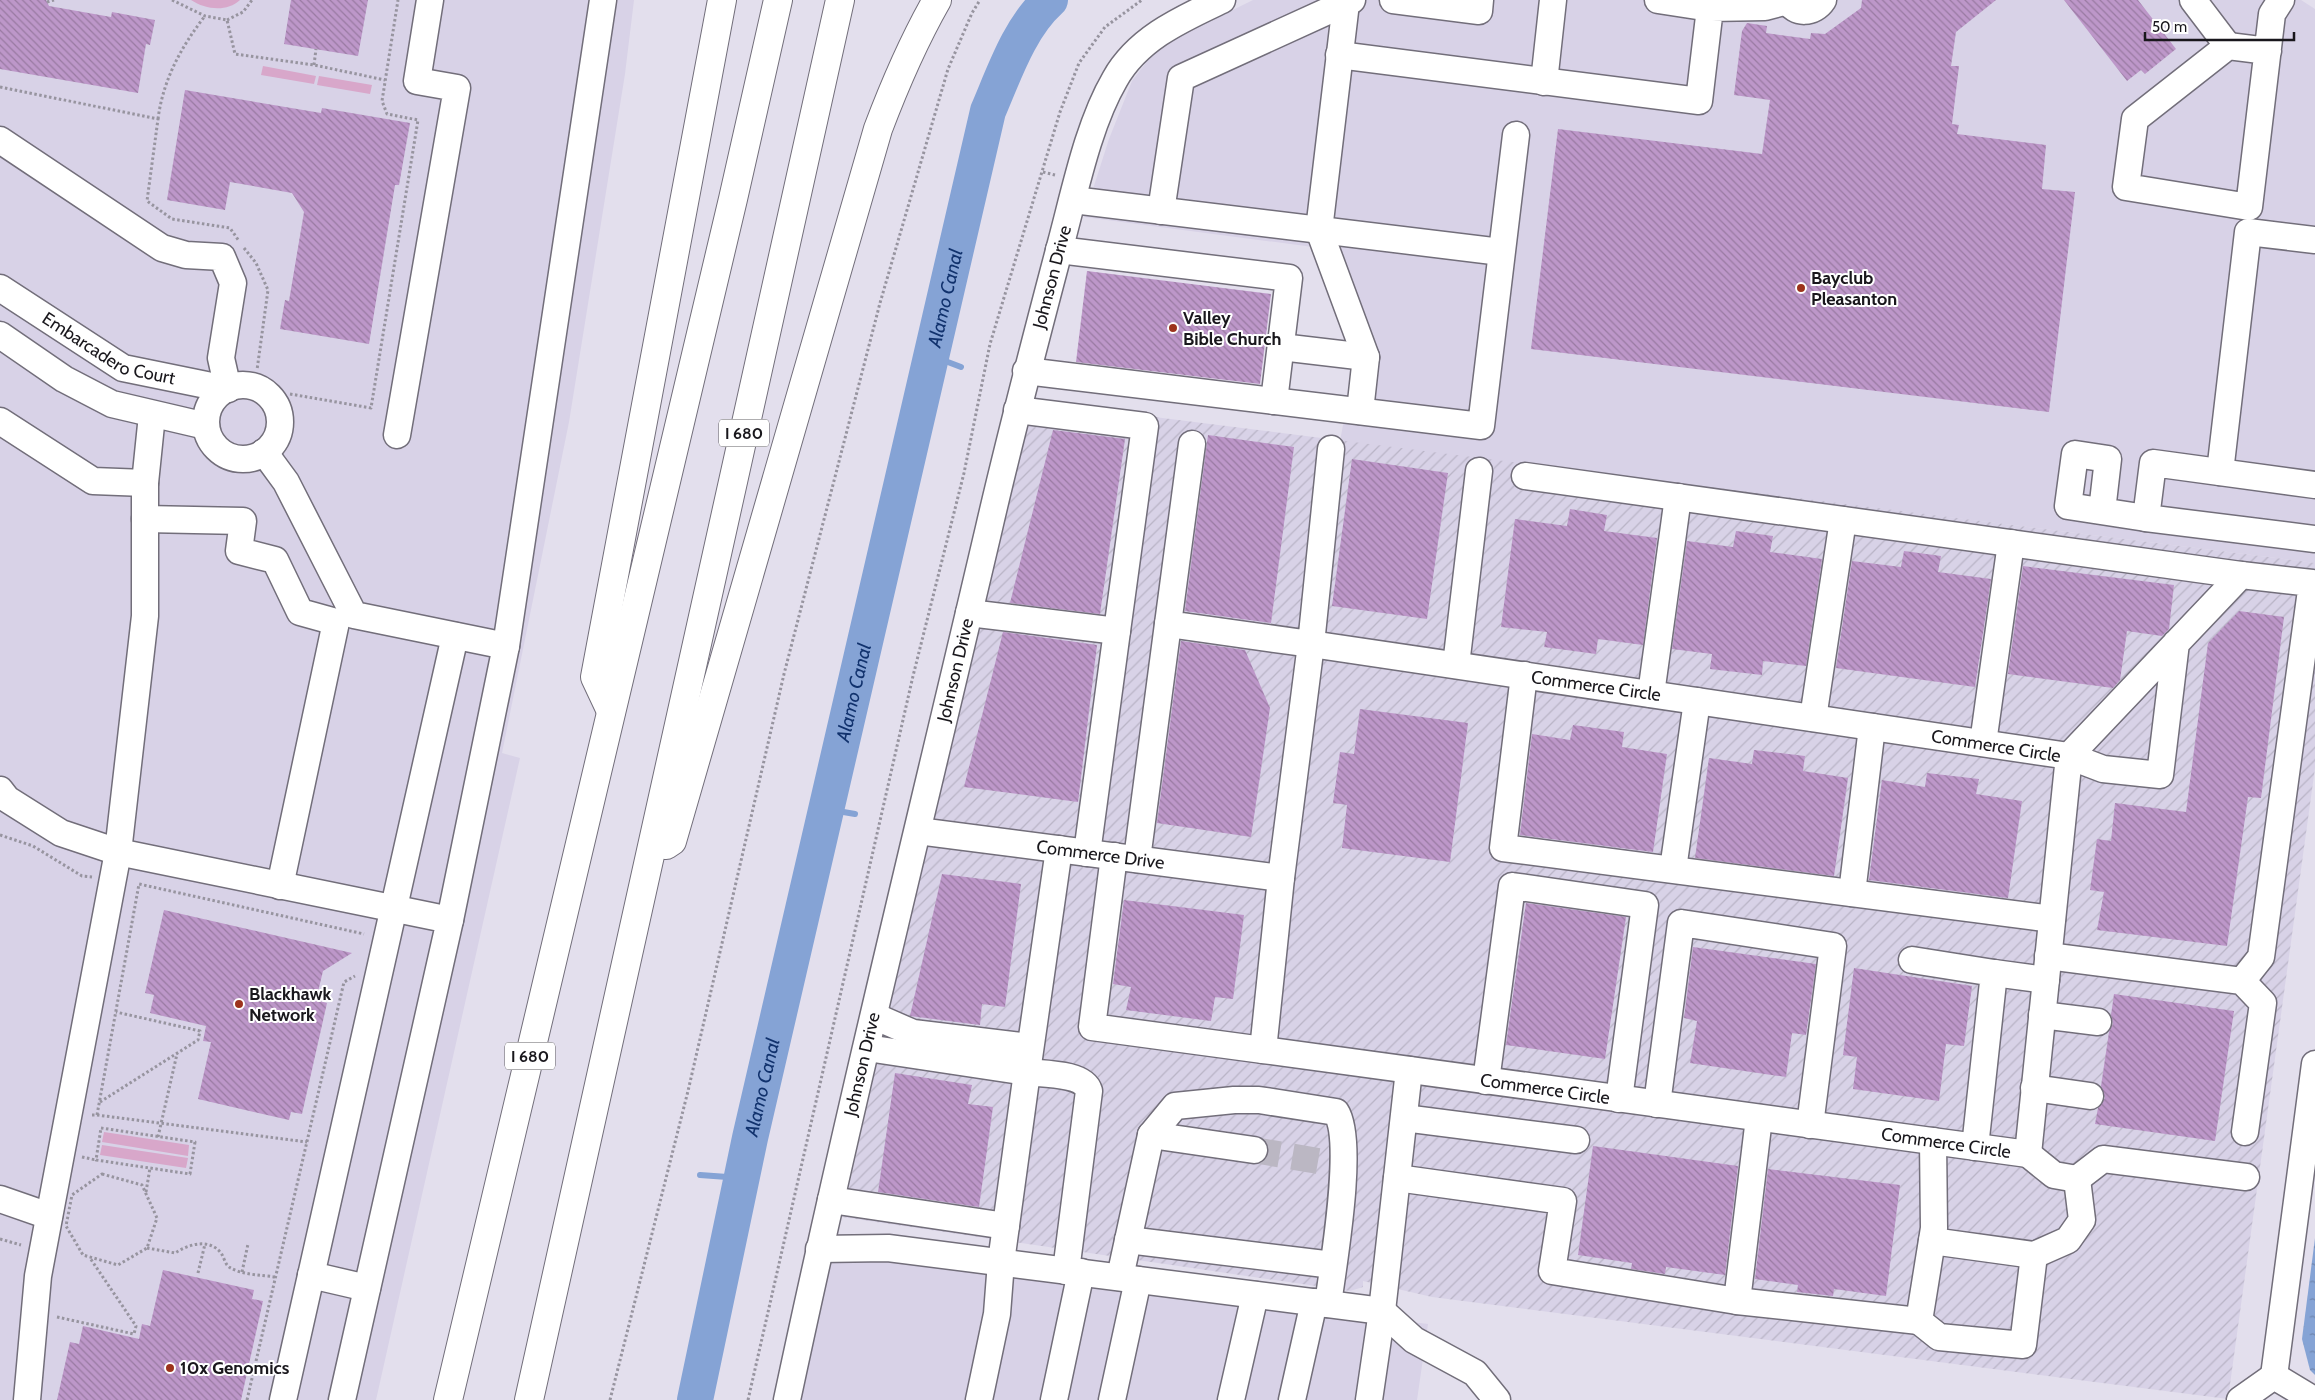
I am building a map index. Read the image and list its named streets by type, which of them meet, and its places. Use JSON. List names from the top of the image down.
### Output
{
  "streets": {
    "highway": ["I 680"],
    "street": [
      "Johnson Drive",
      "Embarcadero Court",
      "Commerce Circle",
      "Commerce Drive"
    ]
  },
  "crossings": [
    ["Johnson Drive", "Commerce Drive"],
    ["Commerce Circle", "Commerce Drive"]
  ],
  "water": ["Alamo Canal"],
  "places": [
    "Bayclub Pleasanton",
    "Valley Bible Church",
    "Blackhawk Network",
    "10x Genomics"
  ],
  "scale_bar": "50 m"
}
